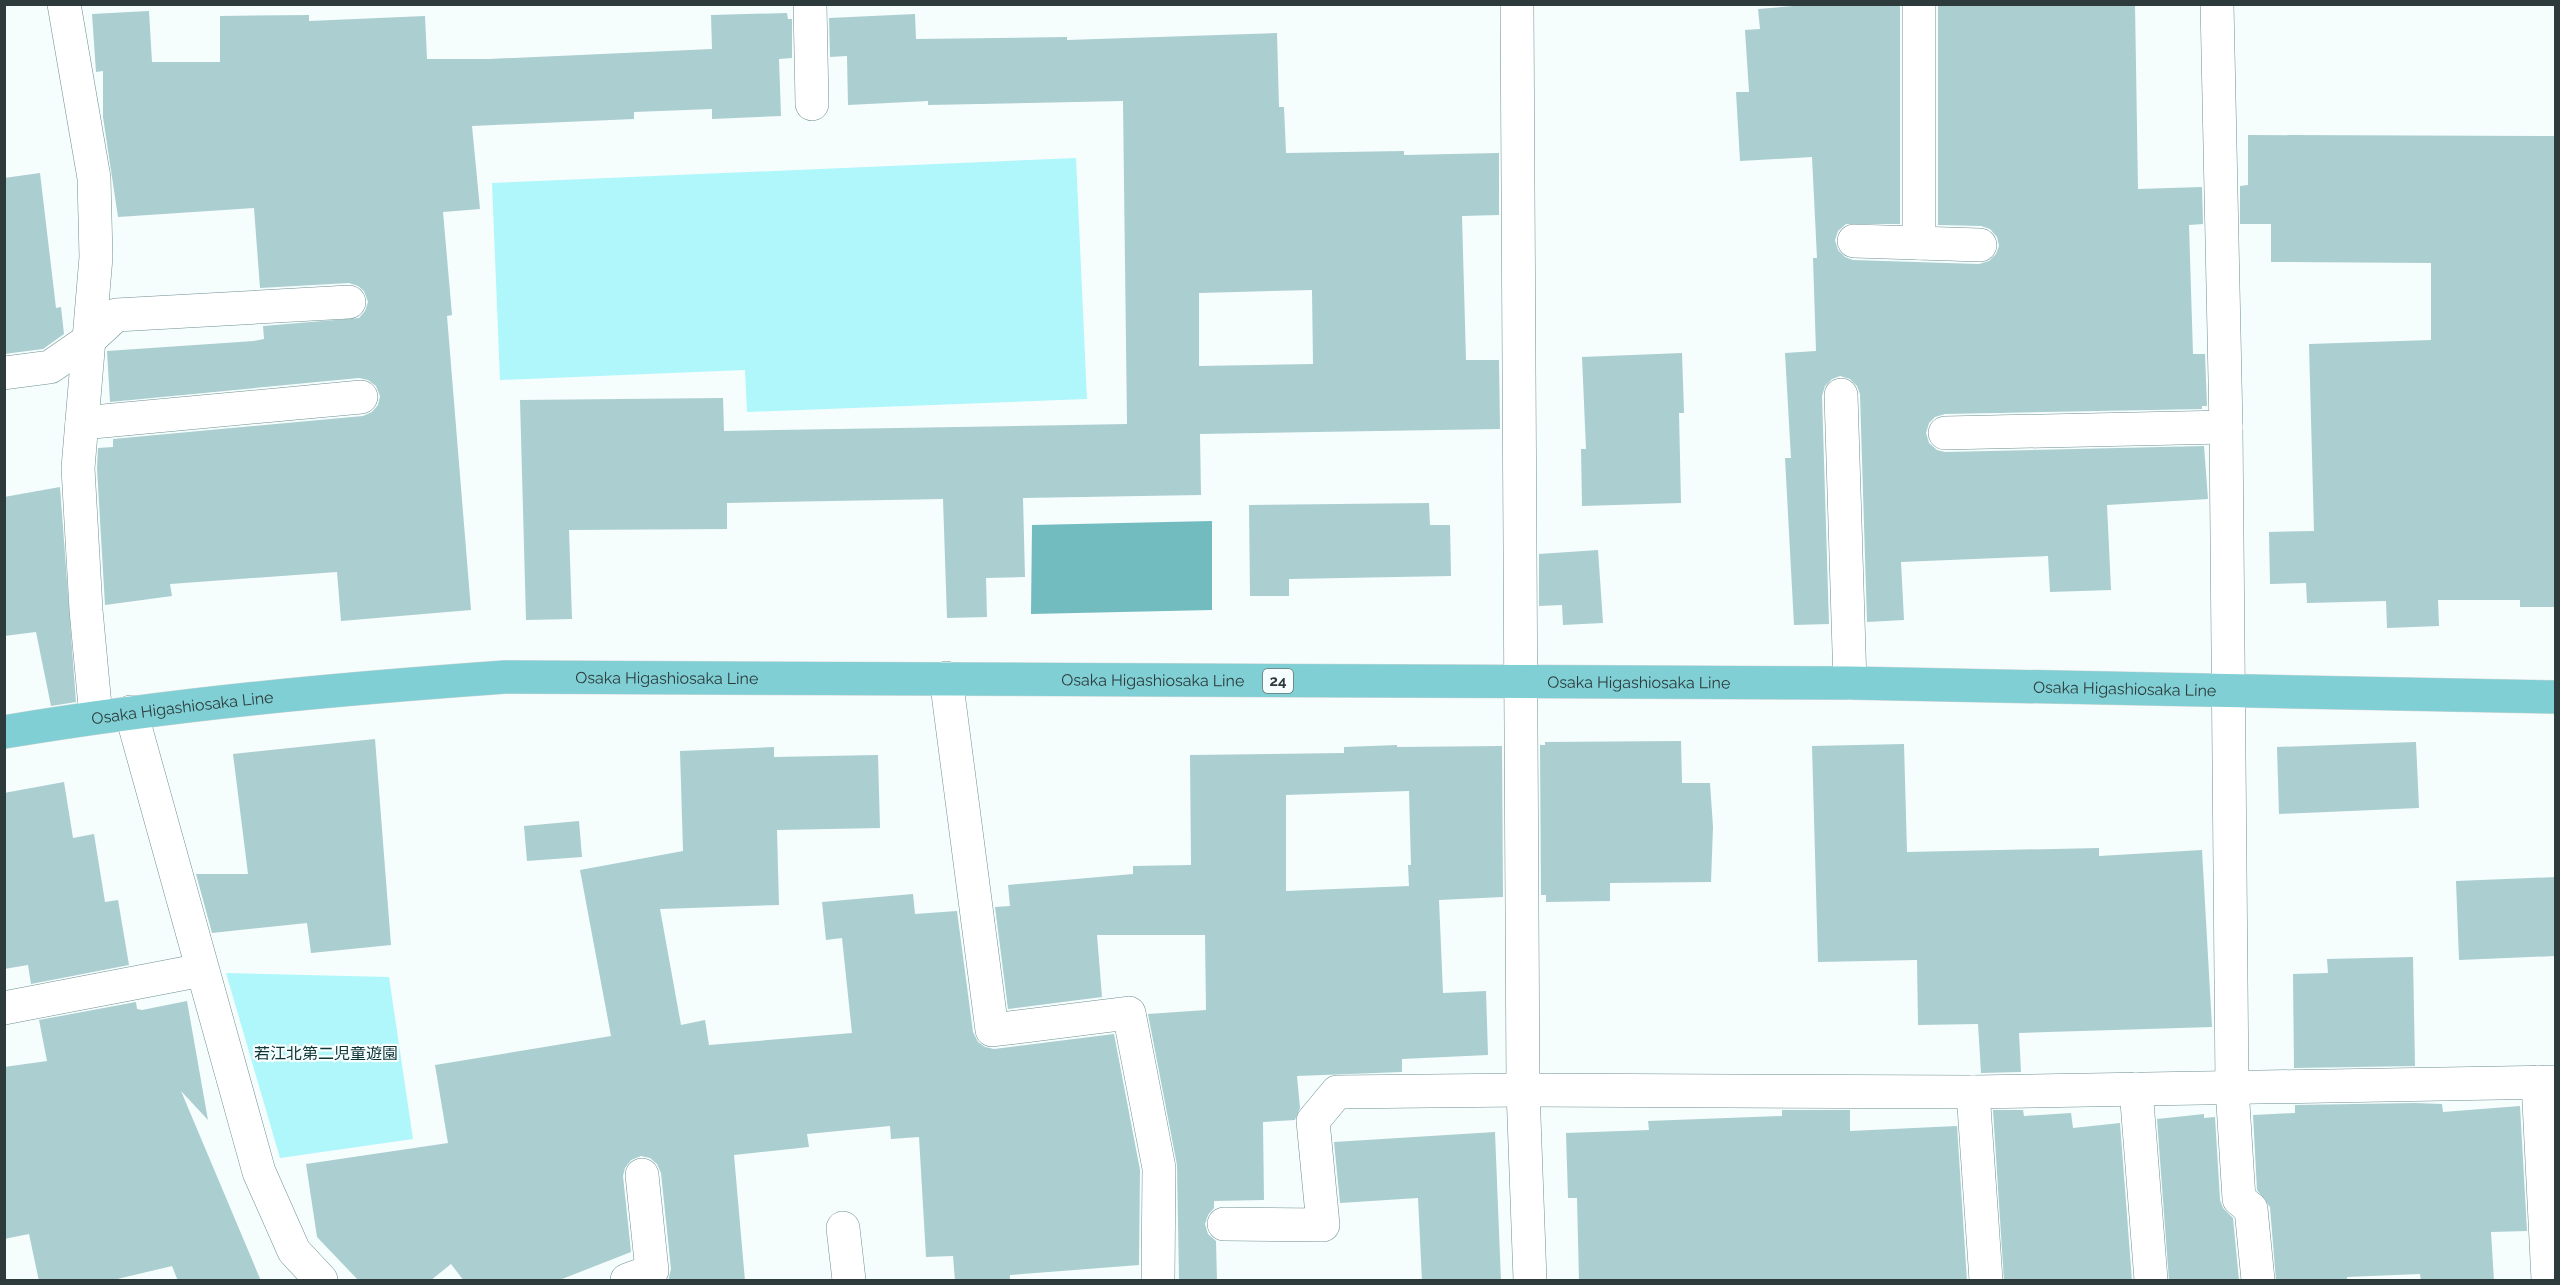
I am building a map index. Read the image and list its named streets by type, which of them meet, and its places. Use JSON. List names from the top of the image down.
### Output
{
  "streets": {
    "main road": ["Osaka Higashiosaka Line", "24"]
  },
  "parks": ["若江北第二児童遊園"]
}
